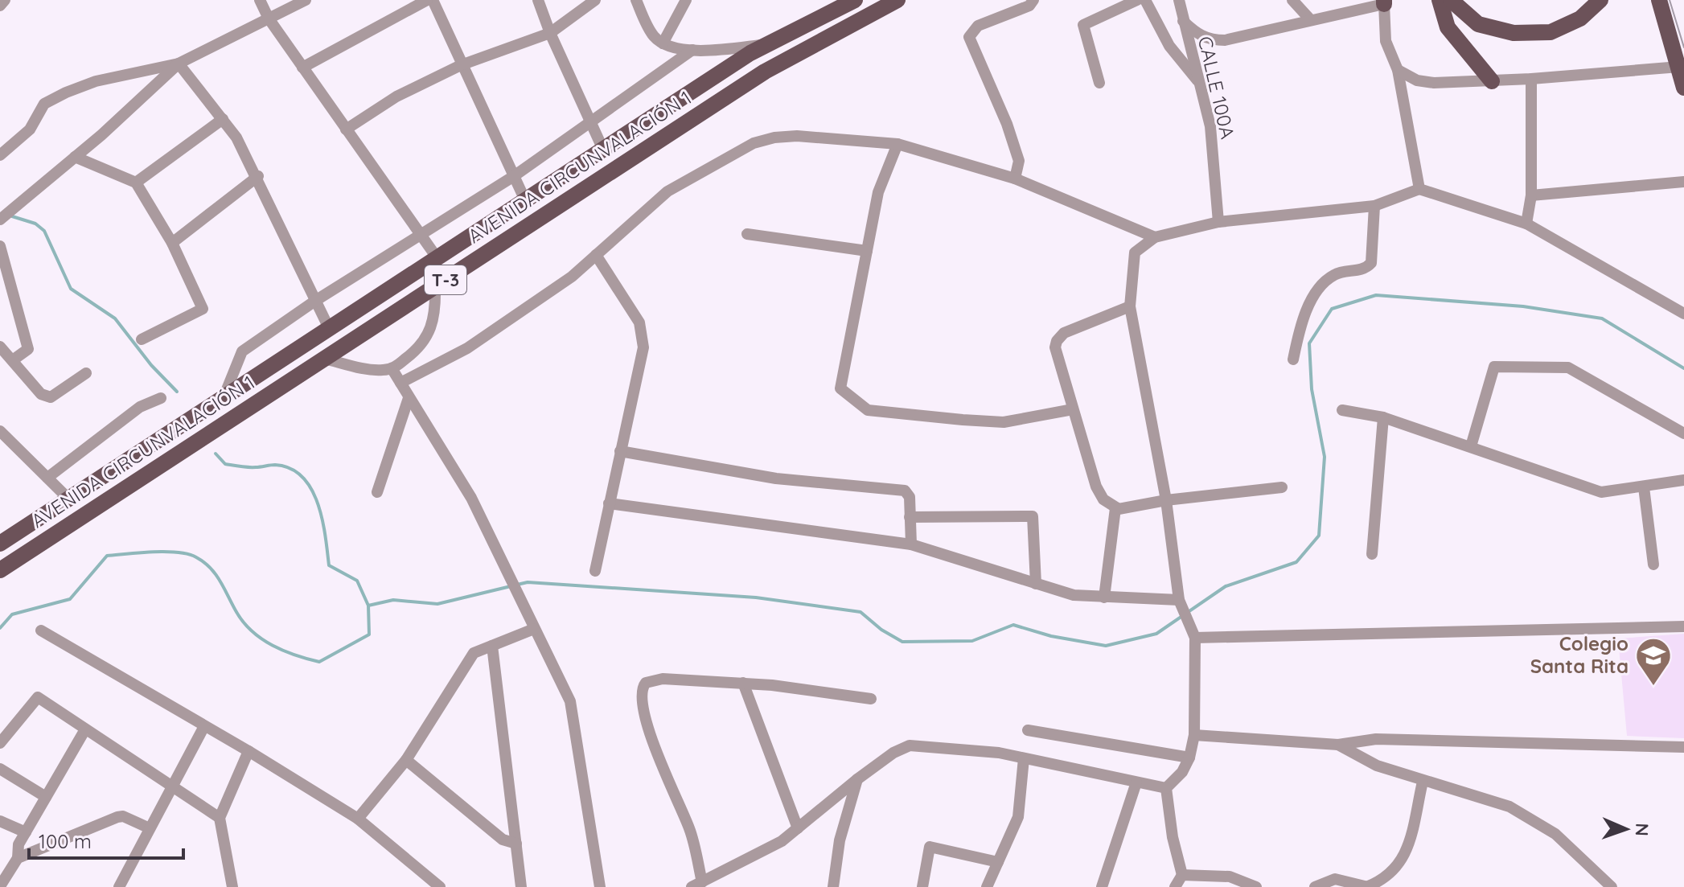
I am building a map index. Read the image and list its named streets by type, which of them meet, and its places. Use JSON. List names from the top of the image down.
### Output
{
  "streets": {
    "main road": ["AVENIDA CIRCUNVALACIÓN 1", "T-3"],
    "street": ["CALLE 100A"]
  },
  "places": {
    "school or university": ["Colegio Santa Rita"]
  },
  "scale_bar": "100 m",
  "north": "right"
}
